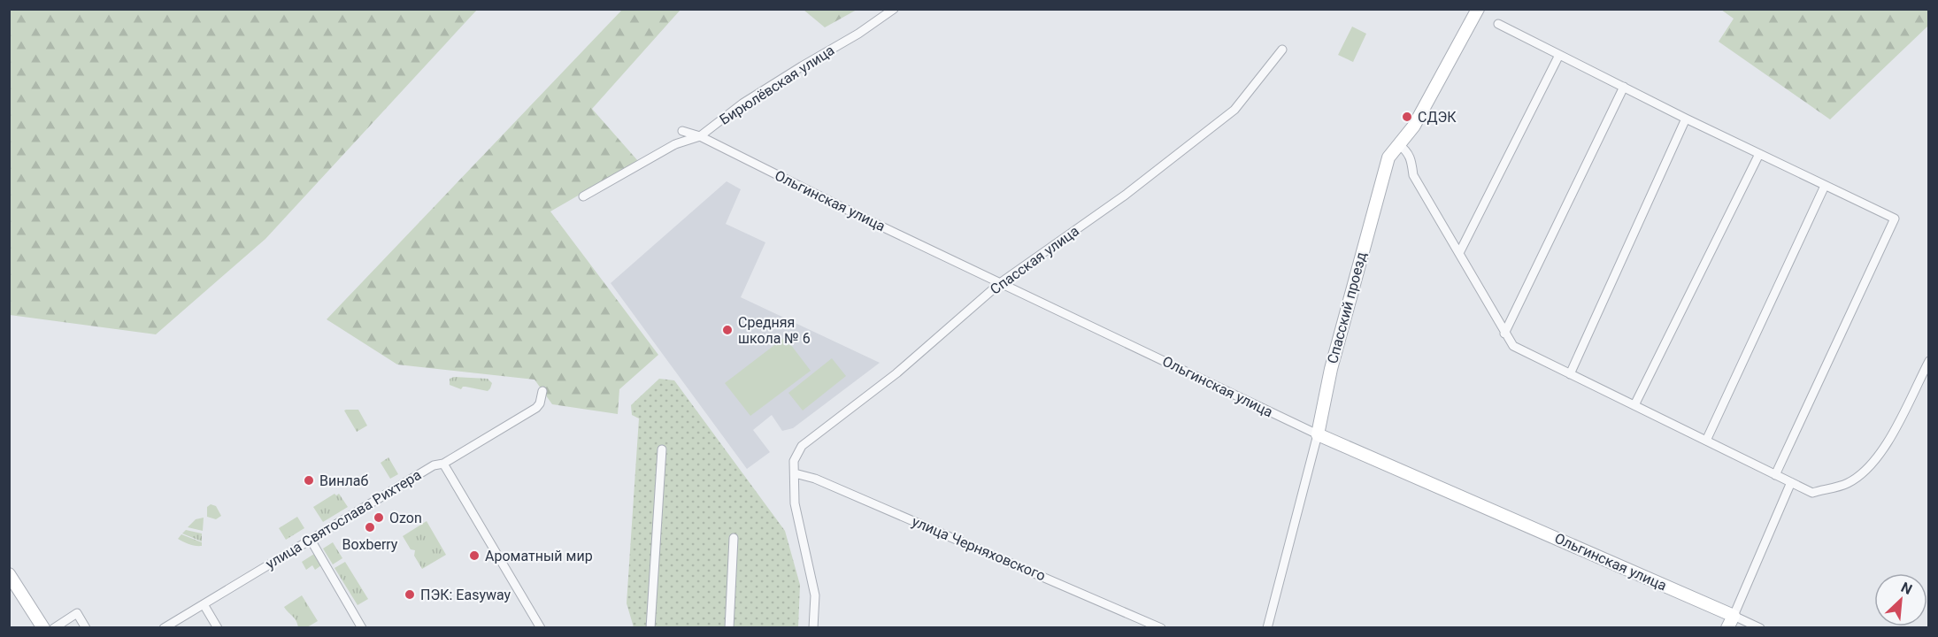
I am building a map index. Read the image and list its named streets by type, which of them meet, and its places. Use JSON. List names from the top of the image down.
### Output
{
  "streets": {
    "street": [
      "Бирюлёвская улица",
      "Ольгинская улица",
      "Спасская улица",
      "Спасский проезд",
      "улица Святослава Рихтера",
      "улица Черняховского"
    ]
  },
  "crossings": [
    ["Бирюлёвская улица", "Ольгинская улица"],
    ["Ольгинская улица", "Спасская улица"],
    ["Ольгинская улица", "Спасский проезд"],
    ["Спасская улица", "улица Черняховского"]
  ],
  "places": [
    "СДЭК",
    "Средняя школа № 6",
    "Винлаб",
    "Ozon",
    "Boxberry",
    "Ароматный мир",
    "ПЭК: Easyway"
  ],
  "north": "top right"
}
